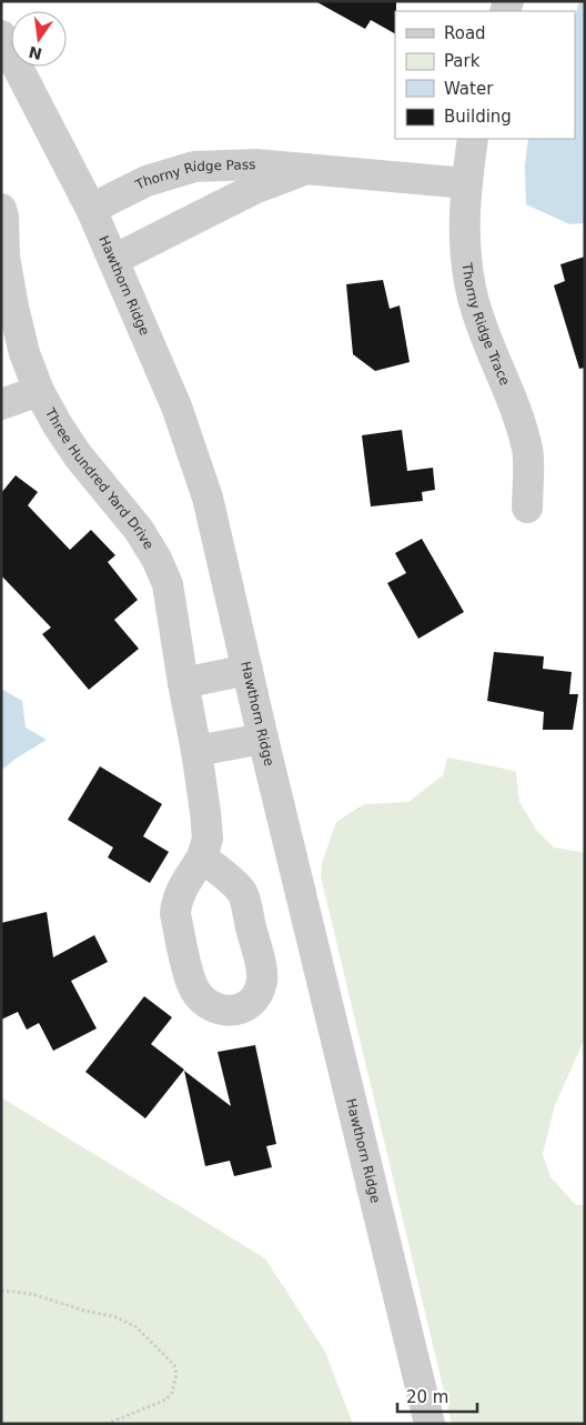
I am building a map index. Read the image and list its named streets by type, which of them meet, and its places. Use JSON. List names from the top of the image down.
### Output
{
  "streets": {
    "street": [
      "Thorny Ridge Pass",
      "Hawthorn Ridge",
      "Thorny Ridge Trace",
      "Three Hundred Yard Drive"
    ]
  },
  "crossings": [
    ["Thorny Ridge Pass", "Hawthorn Ridge"],
    ["Thorny Ridge Pass", "Thorny Ridge Trace"]
  ],
  "legend": [
    "Road",
    "Park",
    "Water",
    "Building"
  ],
  "scale_bar": "20 m",
  "north": "bottom"
}
